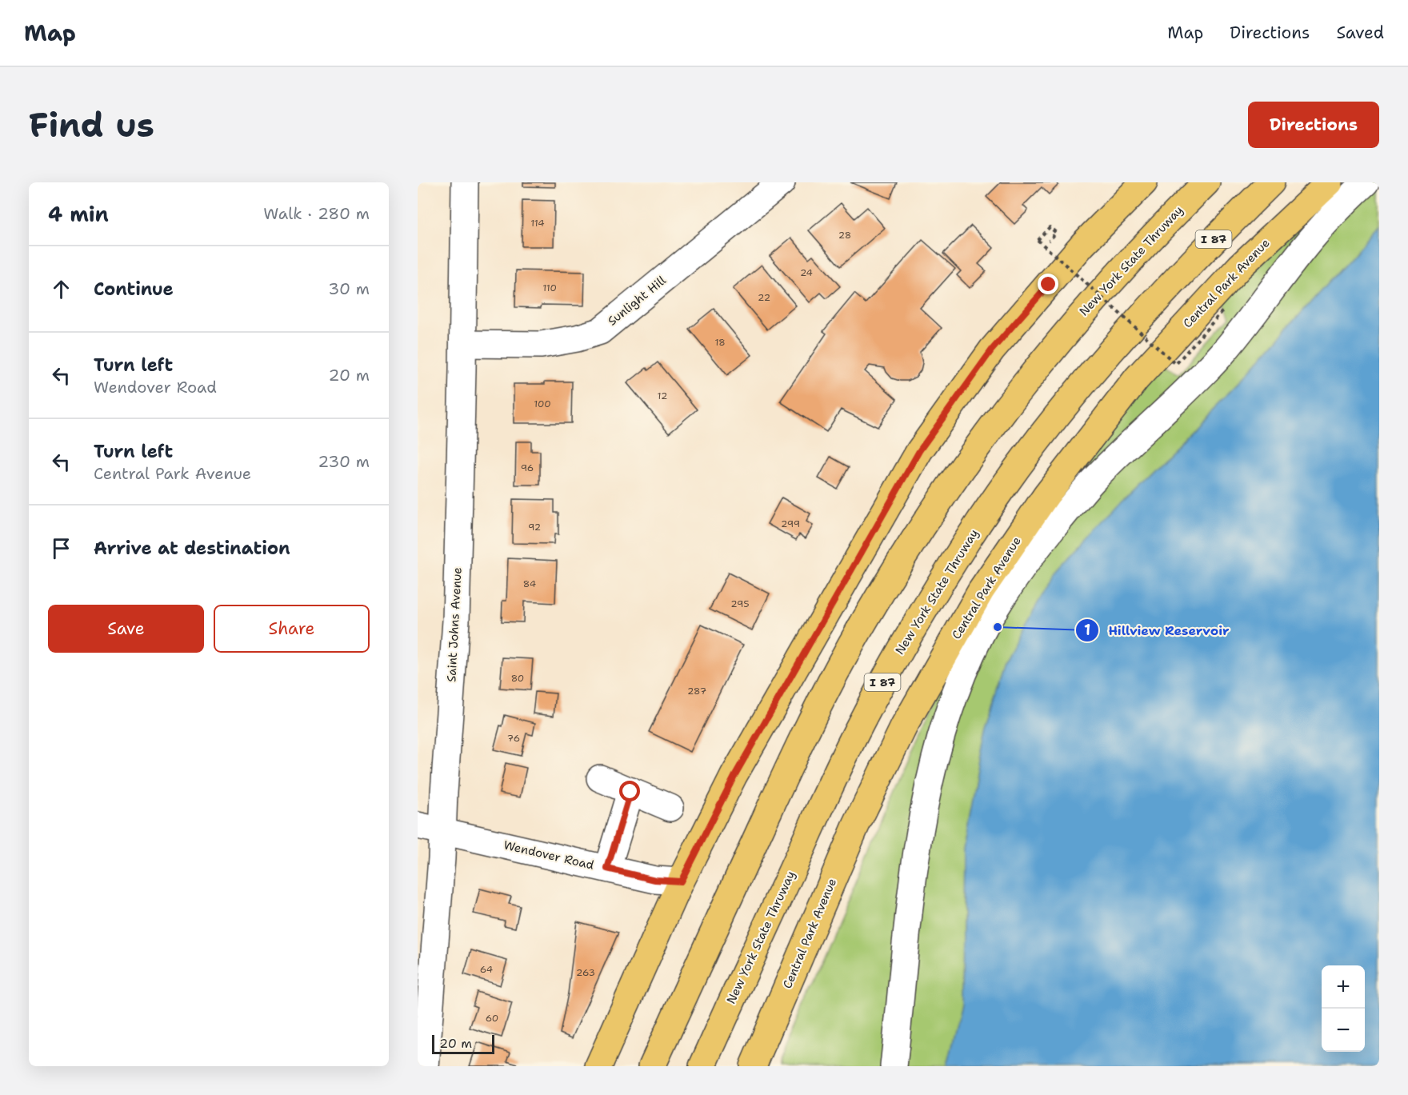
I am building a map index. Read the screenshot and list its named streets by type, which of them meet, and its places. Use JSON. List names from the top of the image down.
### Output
{
  "streets": {
    "main road": ["I 87", "New York State Thruway", "Central Park Avenue"],
    "street": ["Sunlight Hill", "Saint Johns Avenue", "Wendover Road"]
  },
  "crossings": [
    ["Sunlight Hill", "Saint Johns Avenue"],
    ["Saint Johns Avenue", "Wendover Road"]
  ],
  "places": ["Hillview Reservoir"],
  "house_numbers": [
    "114",
    "28",
    "24",
    "110",
    "22",
    "18",
    "12",
    "100",
    "96",
    "299",
    "92",
    "84",
    "295",
    "80",
    "287",
    "76",
    "64",
    "263",
    "60"
  ],
  "scale_bar": "20 m",
  "page": {
    "header": "Map",
    "nav": ["Map", "Directions", "Saved"],
    "buttons": [
      "Directions",
      ["Save", "Share"]
    ],
    "title": "Find us",
    "heading": ["4 min", "Walk · 280 m"],
    "list": [
      ["Continue", "30 m"],
      ["Turn left", "Wendover Road", "20 m"],
      ["Turn left", "Central Park Avenue", "230 m"],
      "Arrive at destination"
    ],
    "map_buttons": ["+", "−"],
    "scale": "20 m"
  }
}
